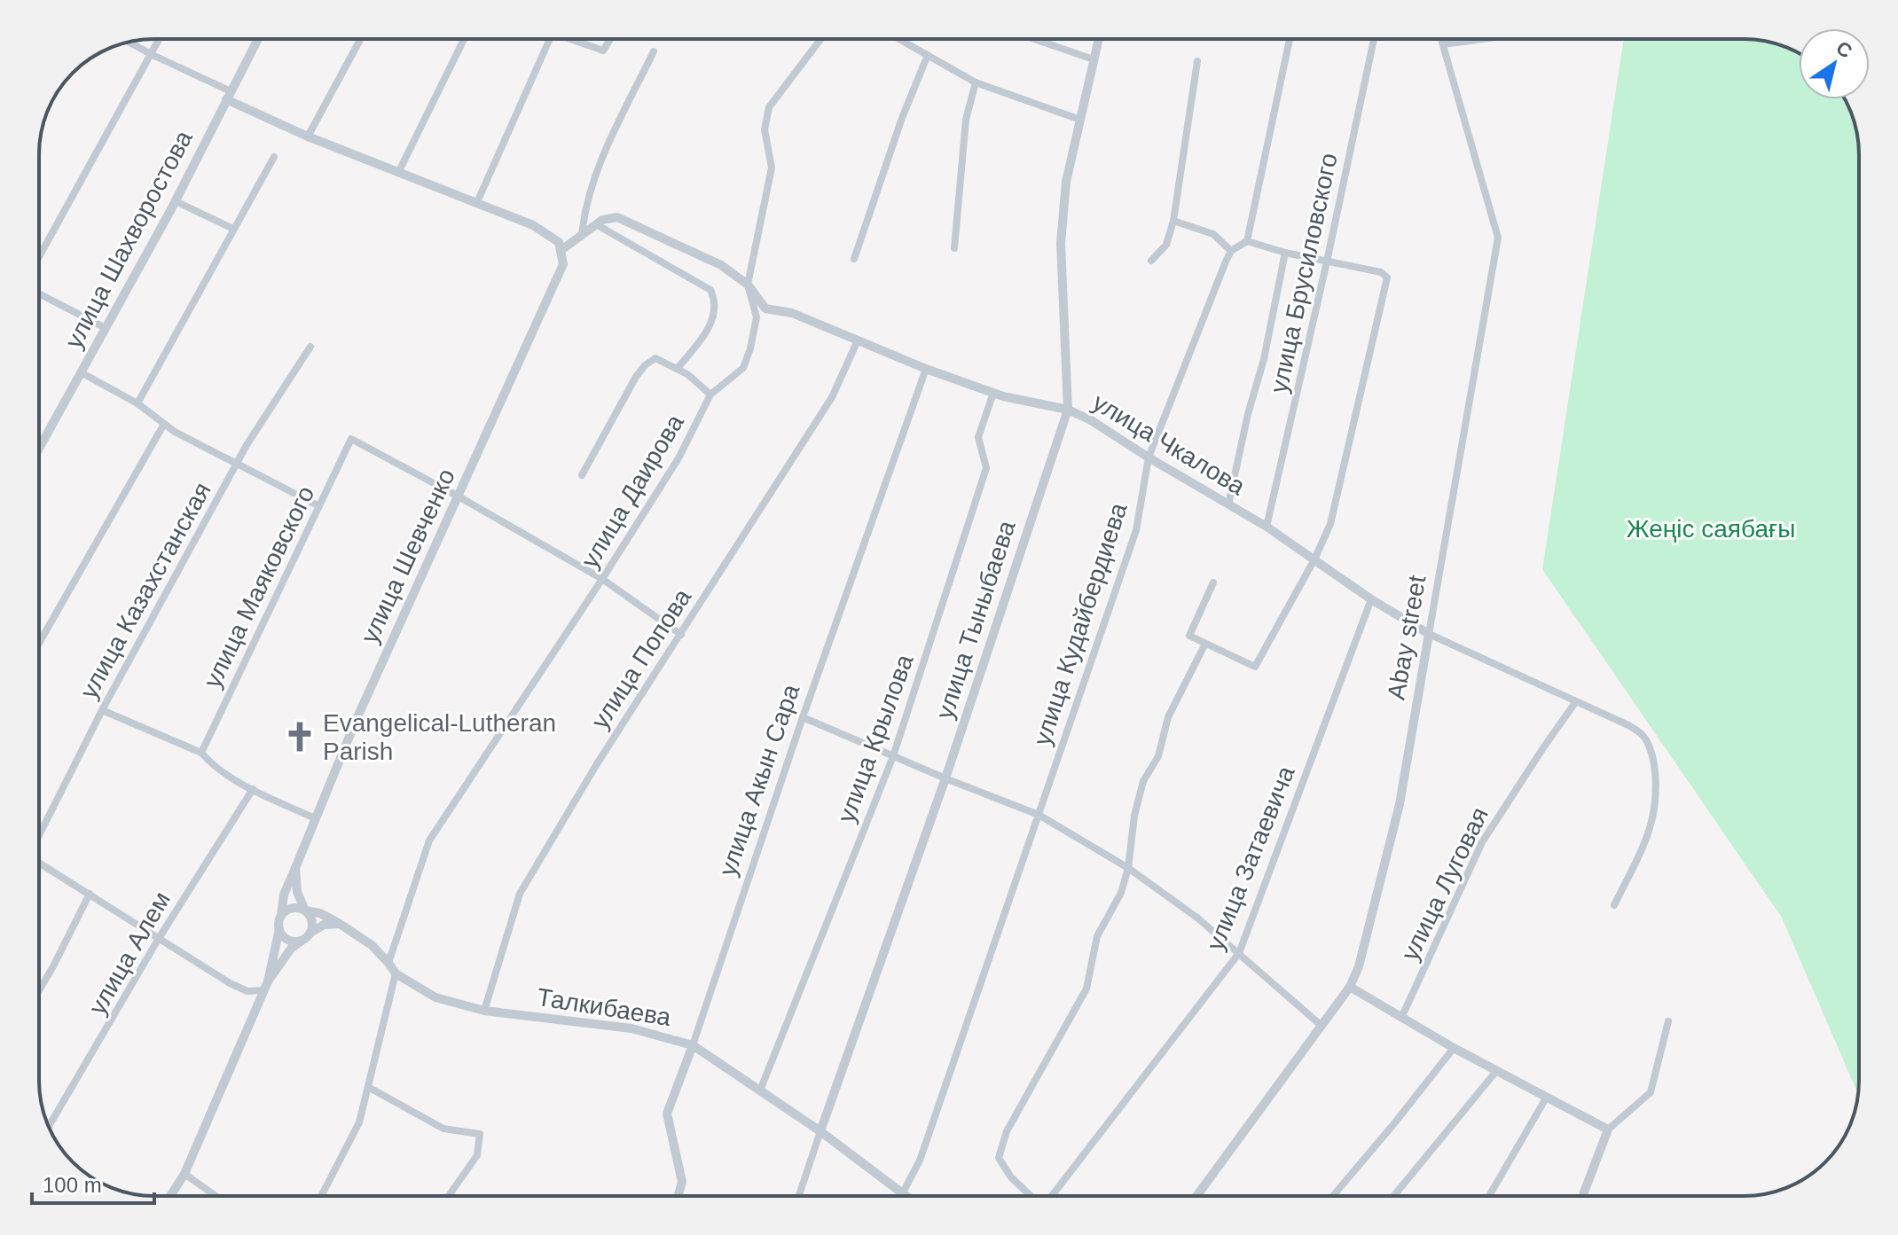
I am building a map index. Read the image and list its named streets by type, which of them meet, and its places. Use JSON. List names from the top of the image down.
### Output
{
  "streets": {
    "street": [
      "улица Шахворостова",
      "улица Брусиловского",
      "улица Чкалова",
      "улица Даирова",
      "улица Шевченко",
      "улица Маяковского",
      "улица Казахстанская",
      "улица Тыныбаева",
      "улица Кудайбердиева",
      "Abay street",
      "улица Попова",
      "улица Крылова",
      "улица Акын Сара",
      "улица Затаевича",
      "улица Луговая",
      "улица Алем",
      "Талкибаева"
    ]
  },
  "crossings": [
    ["улица Брусиловского", "улица Чкалова"],
    ["улица Чкалова", "улица Даирова"],
    ["улица Чкалова", "улица Тыныбаева"],
    ["улица Чкалова", "улица Кудайбердиева"],
    ["улица Чкалова", "Abay street"],
    ["улица Чкалова", "улица Попова"],
    ["улица Чкалова", "улица Крылова"],
    ["улица Чкалова", "улица Акын Сара"],
    ["улица Чкалова", "улица Затаевича"],
    ["улица Чкалова", "улица Луговая"],
    ["улица Даирова", "Талкибаева"],
    ["улица Шевченко", "улица Маяковского"],
    ["улица Шевченко", "Талкибаева"],
    ["улица Тыныбаева", "Талкибаева"],
    ["улица Кудайбердиева", "Талкибаева"],
    ["улица Попова", "Талкибаева"],
    ["улица Крылова", "Талкибаева"],
    ["улица Акын Сара", "Талкибаева"]
  ],
  "parks": ["Жеңіс саябағы"],
  "places": {
    "church": ["Evangelical-Lutheran Parish"]
  },
  "scale_bar": "100 m",
  "north": "top right"
}
